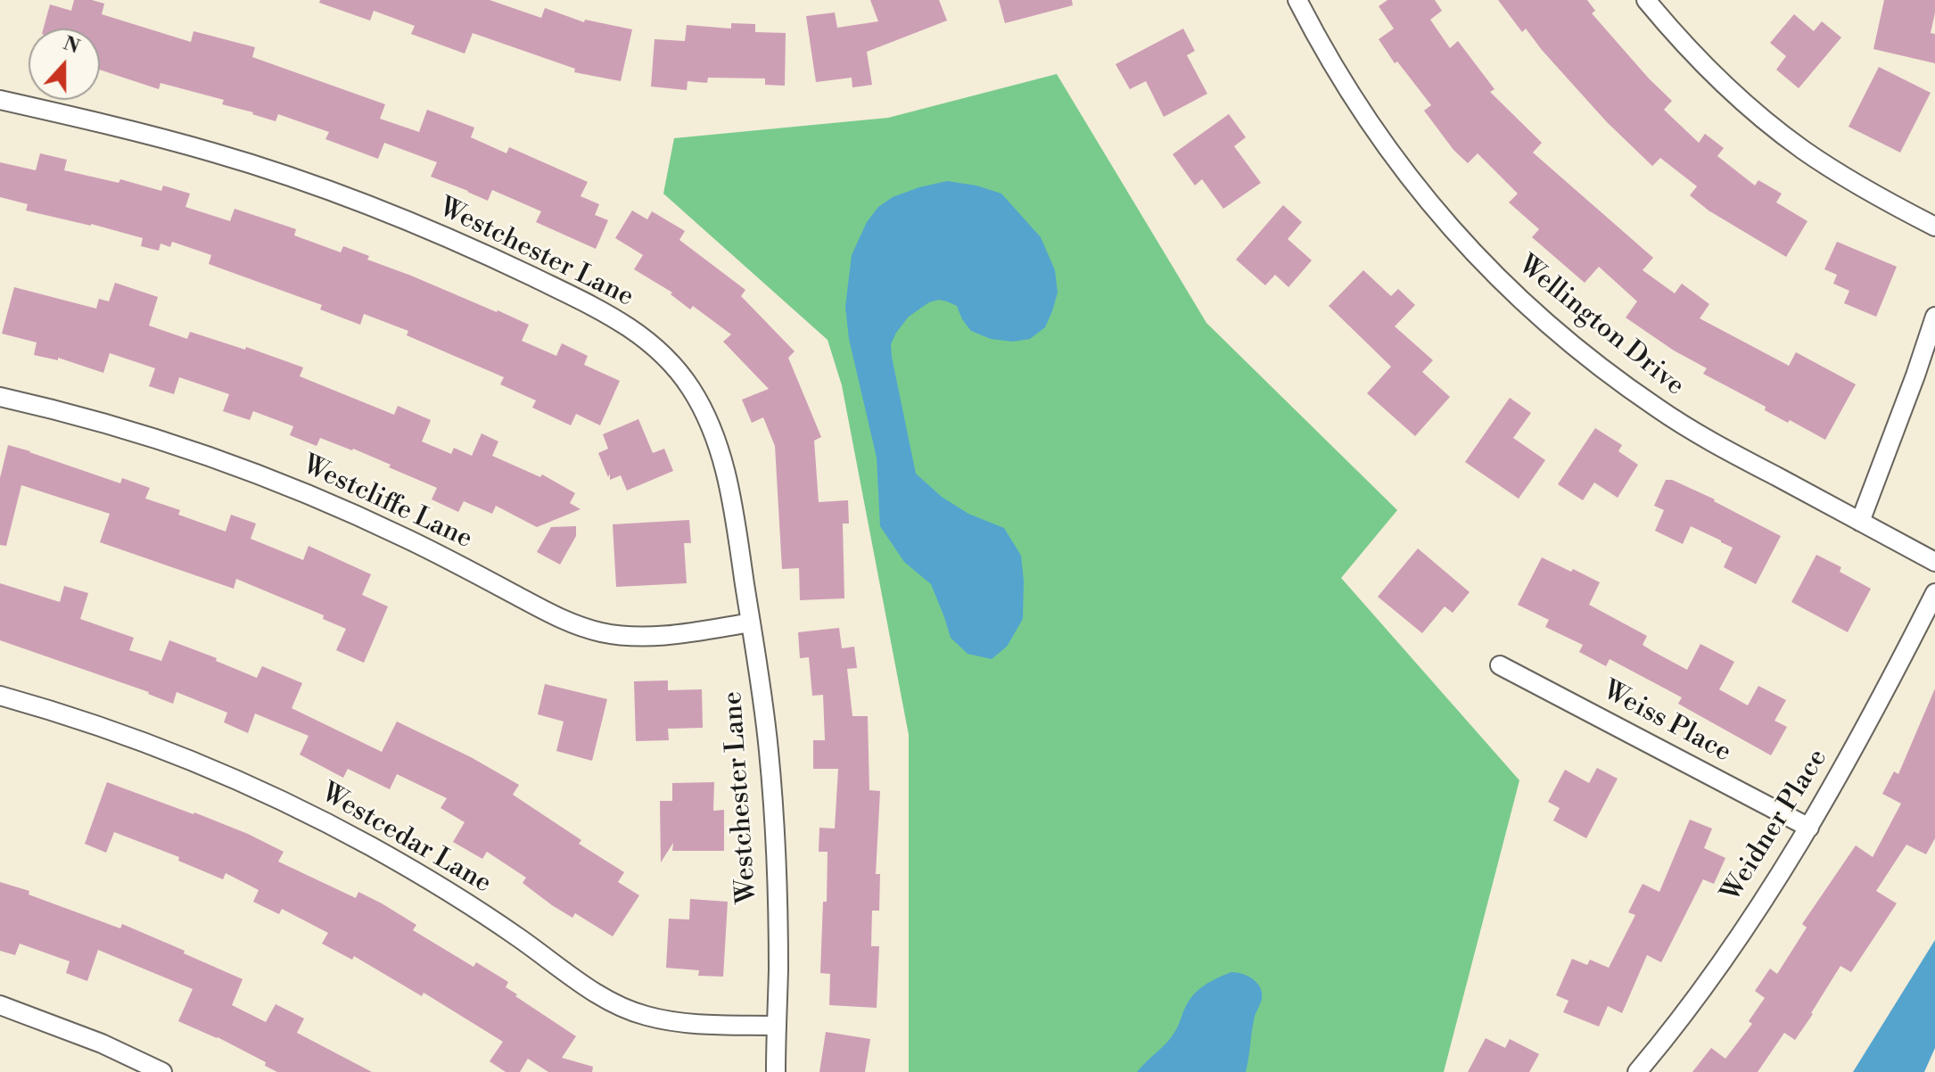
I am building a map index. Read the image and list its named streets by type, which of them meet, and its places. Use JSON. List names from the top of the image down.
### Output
{
  "streets": {
    "street": [
      "Westchester Lane",
      "Wellington Drive",
      "Westcliffe Lane",
      "Weiss Place",
      "Weidner Place",
      "Westcedar Lane"
    ]
  },
  "crossings": [
    ["Westchester Lane", "Westcliffe Lane"],
    ["Westchester Lane", "Westcedar Lane"],
    ["Weiss Place", "Weidner Place"]
  ],
  "north": "top"
}
